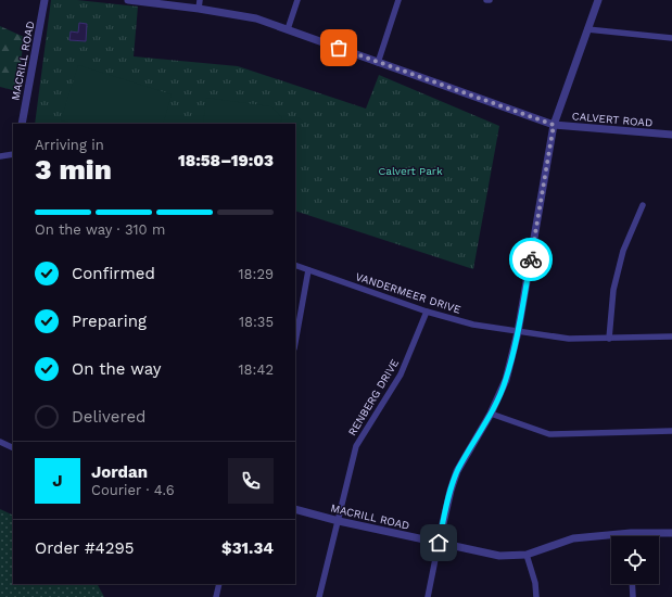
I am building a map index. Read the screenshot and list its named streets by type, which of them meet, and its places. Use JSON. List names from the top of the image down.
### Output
{
  "streets": {
    "street": [
      "MACRILL ROAD",
      "CALVERT ROAD",
      "VANDERMEER DRIVE",
      "RENBERG DRIVE"
    ]
  },
  "crossings": [
    ["MACRILL ROAD", "RENBERG DRIVE"],
    ["VANDERMEER DRIVE", "RENBERG DRIVE"]
  ],
  "parks": ["Calvert Park"],
  "page": {
    "heading": ["3 min", "Arriving in", "18:58–19:03"],
    "panel": [
      "Jordan",
      "Courier · 4.6",
      "Order #4295",
      "$31.34"
    ],
    "bar": "On the way · 310 m",
    "list": [
      ["Confirmed", "18:29"],
      ["Preparing", "18:35"],
      ["On the way", "18:42"],
      "Delivered"
    ],
    "round": "J"
  }
}
